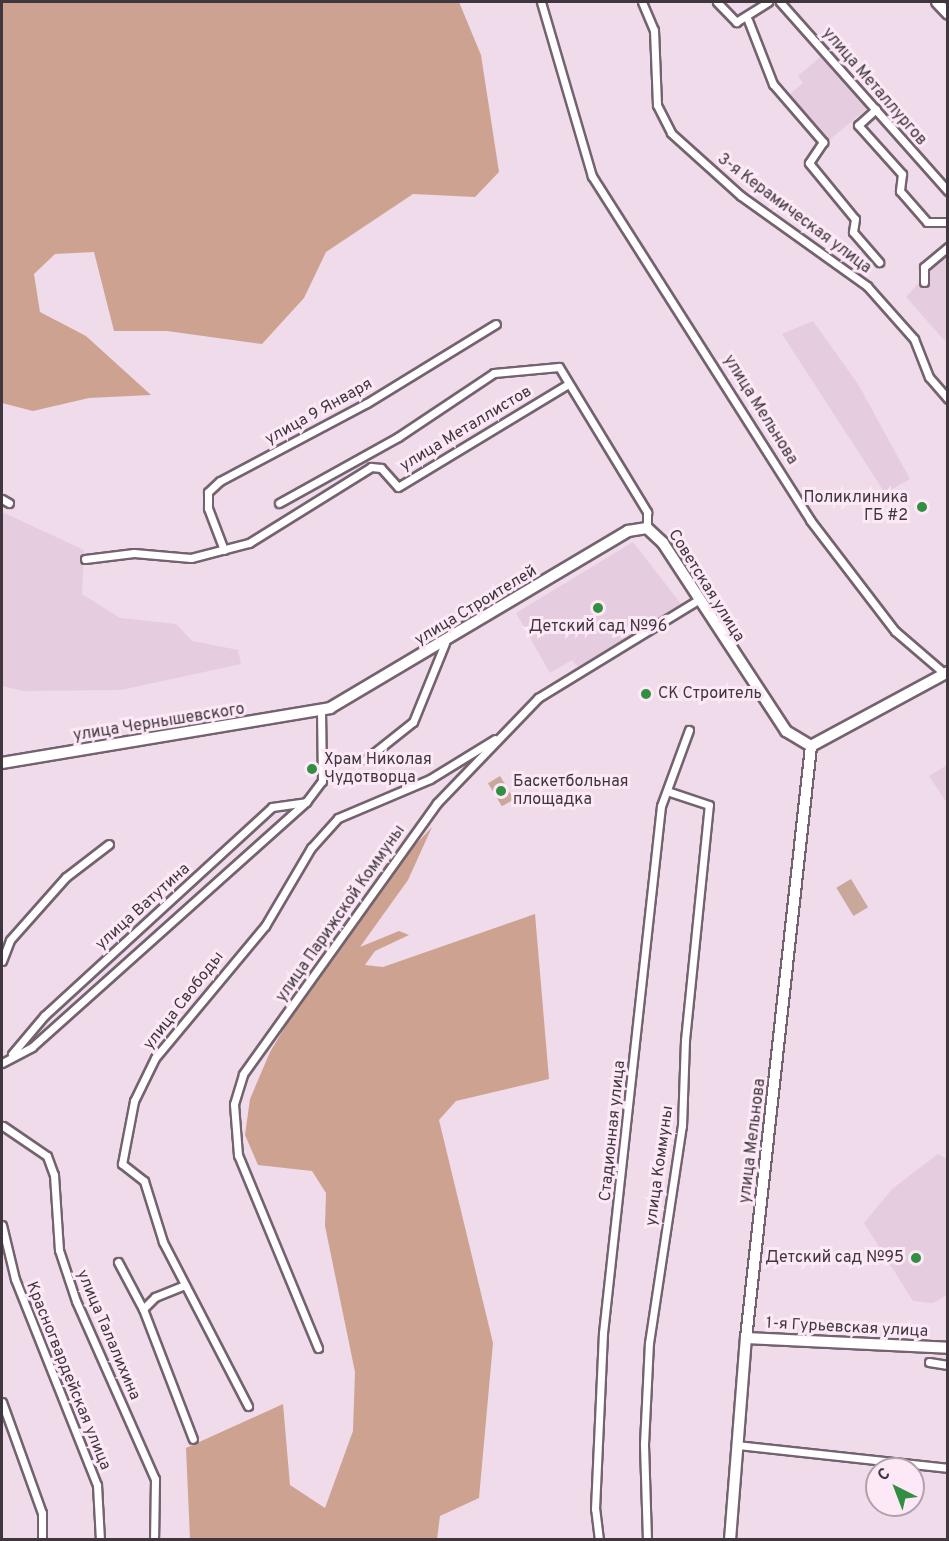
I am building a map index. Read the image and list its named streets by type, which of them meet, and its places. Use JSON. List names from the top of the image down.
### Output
{
  "streets": {
    "main road": [
      "улица Мельнова",
      "Советская улица",
      "улица Строителей",
      "улица Чернышевского",
      "1-я Гурьевская улица"
    ],
    "street": [
      "улица Металлургов",
      "3-я Керамическая улица",
      "улица 9 Января",
      "улица Металлистов",
      "улица Ватутина",
      "улица Парижской Коммуны",
      "улица Свободы",
      "Стадионная улица",
      "улица Коммуны",
      "улица Талалихина",
      "Красногвардейская улица"
    ]
  },
  "crossings": [
    ["улица Мельнова", "Советская улица"],
    ["улица Мельнова", "1-я Гурьевская улица"],
    ["улица 9 Января", "улица Металлистов"],
    ["улица Металлистов", "Советская улица"],
    ["Советская улица", "улица Строителей"],
    ["Советская улица", "улица Парижской Коммуны"],
    ["улица Строителей", "улица Чернышевского"],
    ["улица Строителей", "улица Ватутина"],
    ["улица Чернышевского", "улица Ватутина"],
    ["улица Парижской Коммуны", "улица Свободы"],
    ["Стадионная улица", "улица Коммуны"]
  ],
  "places": [
    "Поликлиника ГБ #2",
    "Детский сад №96",
    "СК Строитель",
    "Храм Николая Чудотворца",
    "Баскетбольная площадка",
    "Детский сад №95"
  ],
  "north": "top left"
}
